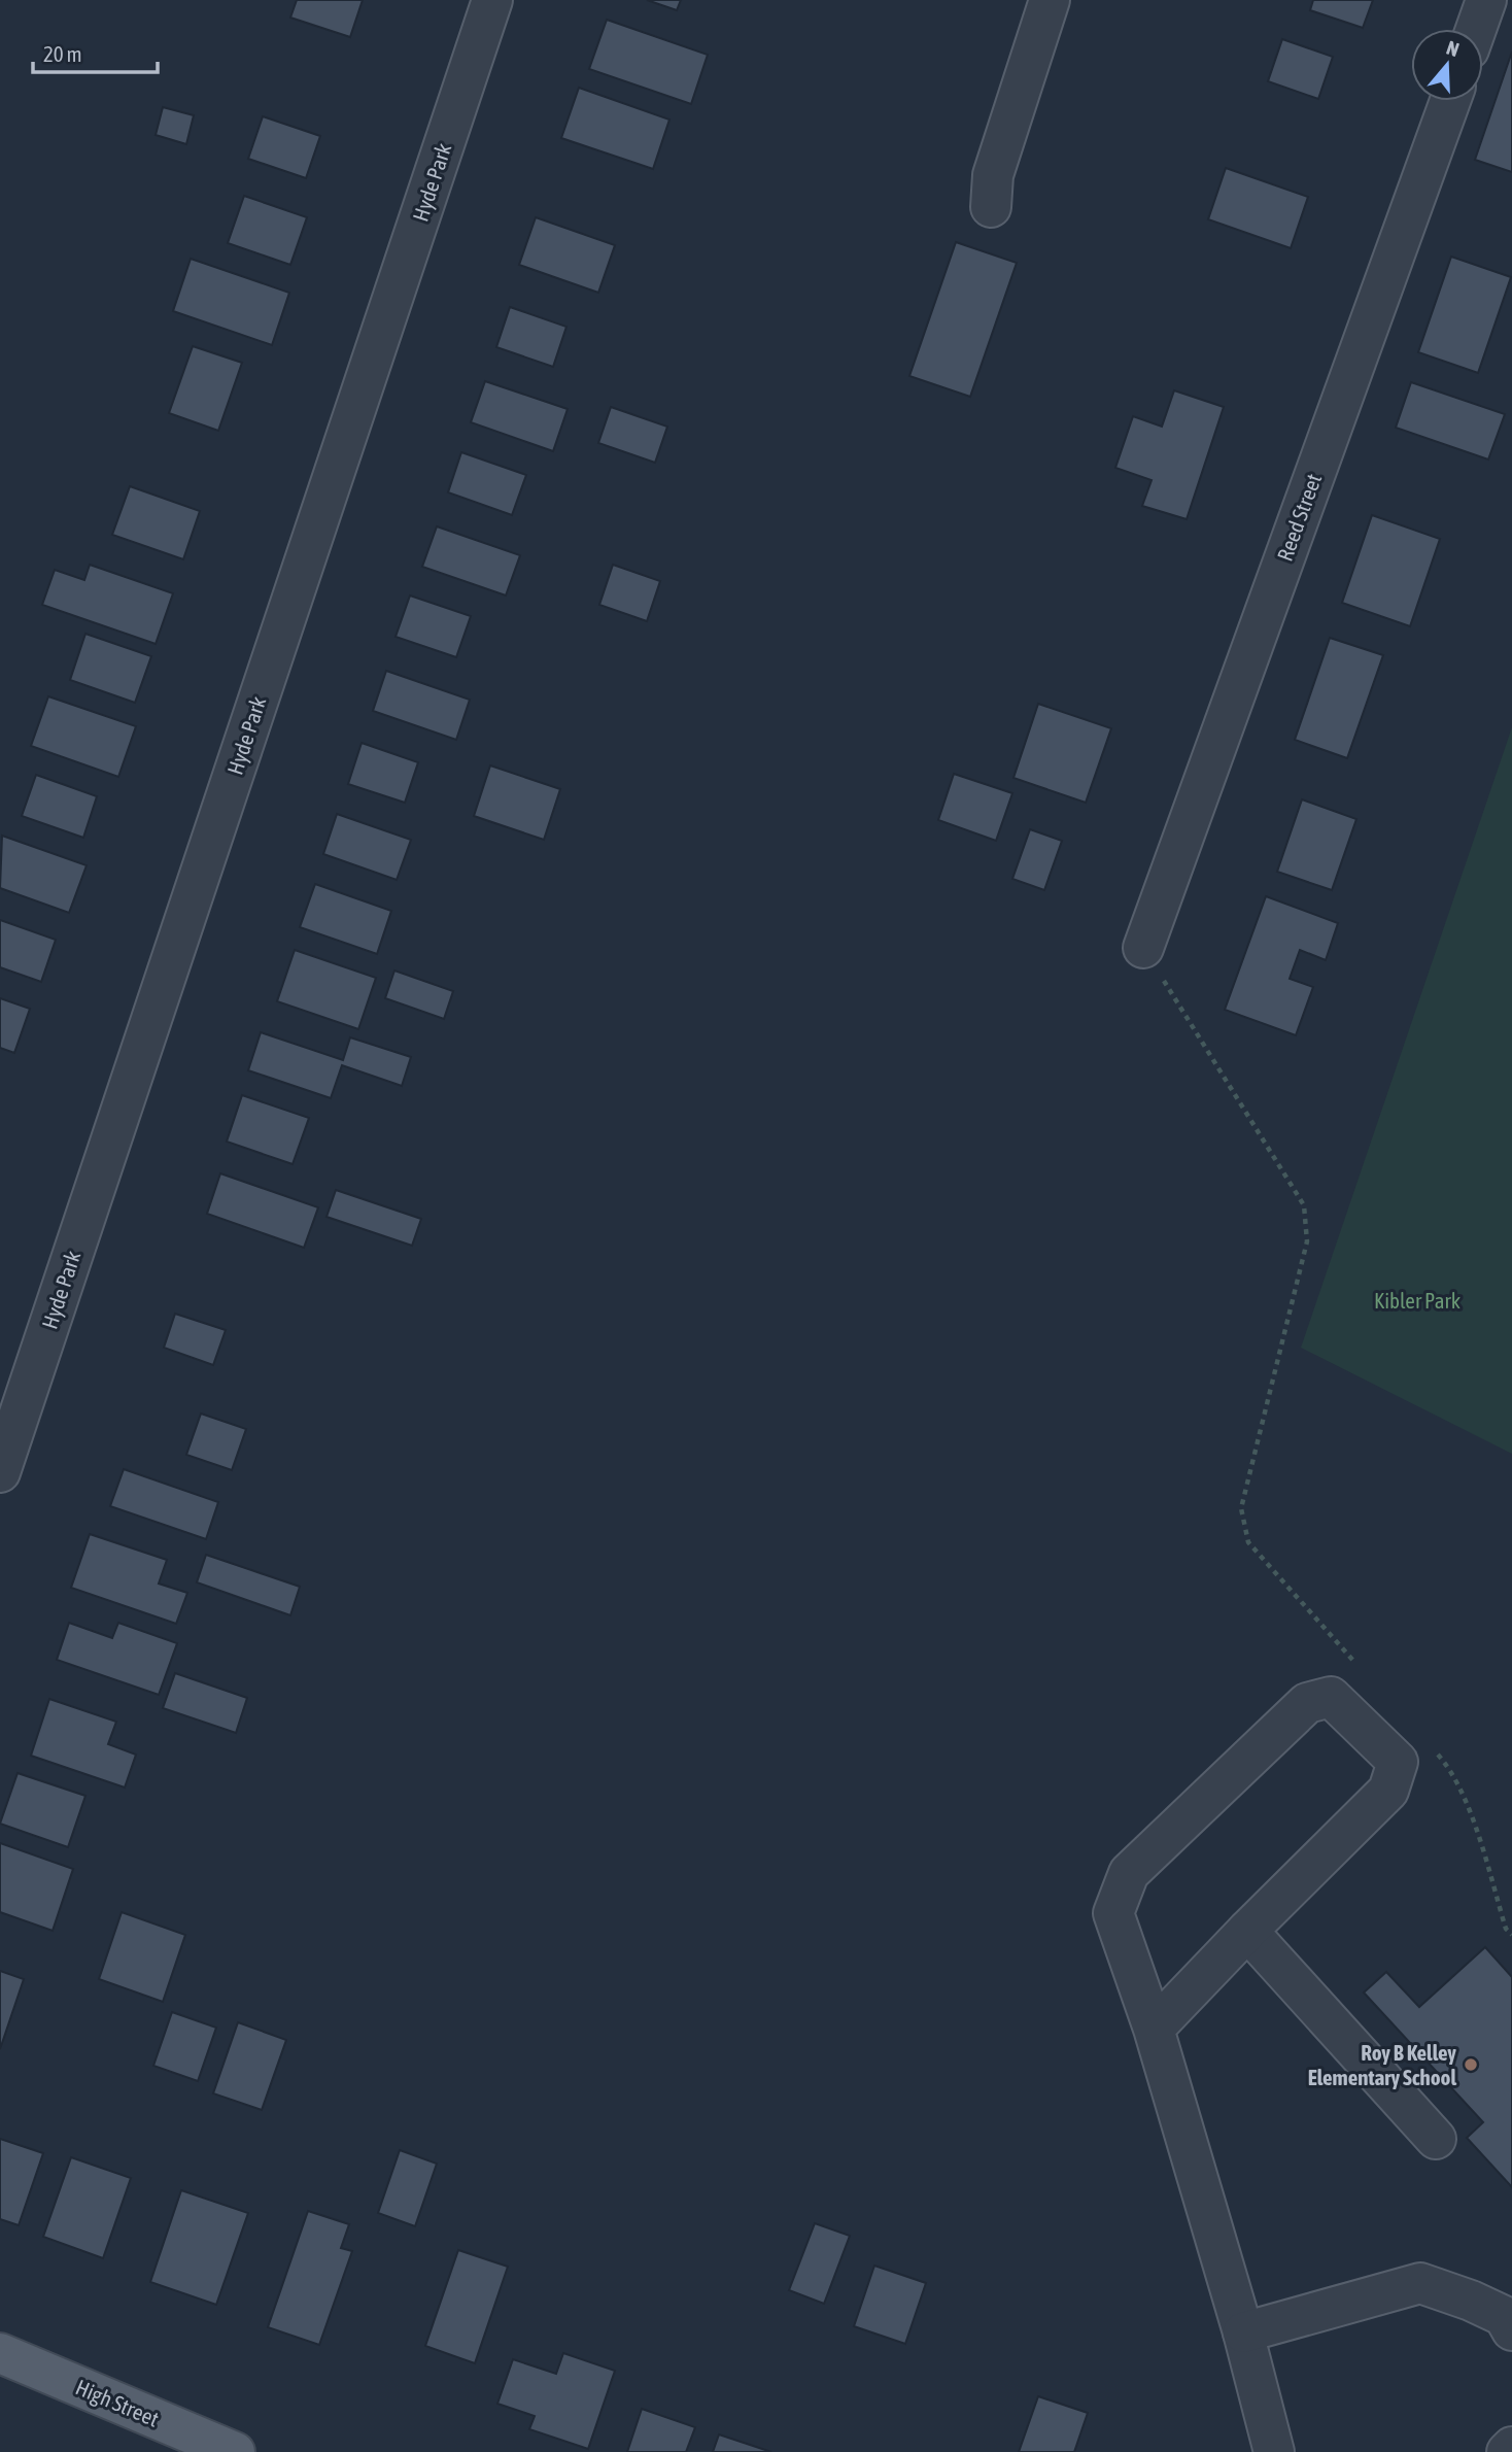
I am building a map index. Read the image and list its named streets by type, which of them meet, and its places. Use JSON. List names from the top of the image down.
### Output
{
  "streets": {
    "main road": ["High Street"],
    "street": ["Hyde Park", "Reed Street"]
  },
  "parks": ["Kibler Park"],
  "places": ["Roy B Kelley Elementary School"],
  "scale_bar": "20 m",
  "north": "top"
}
